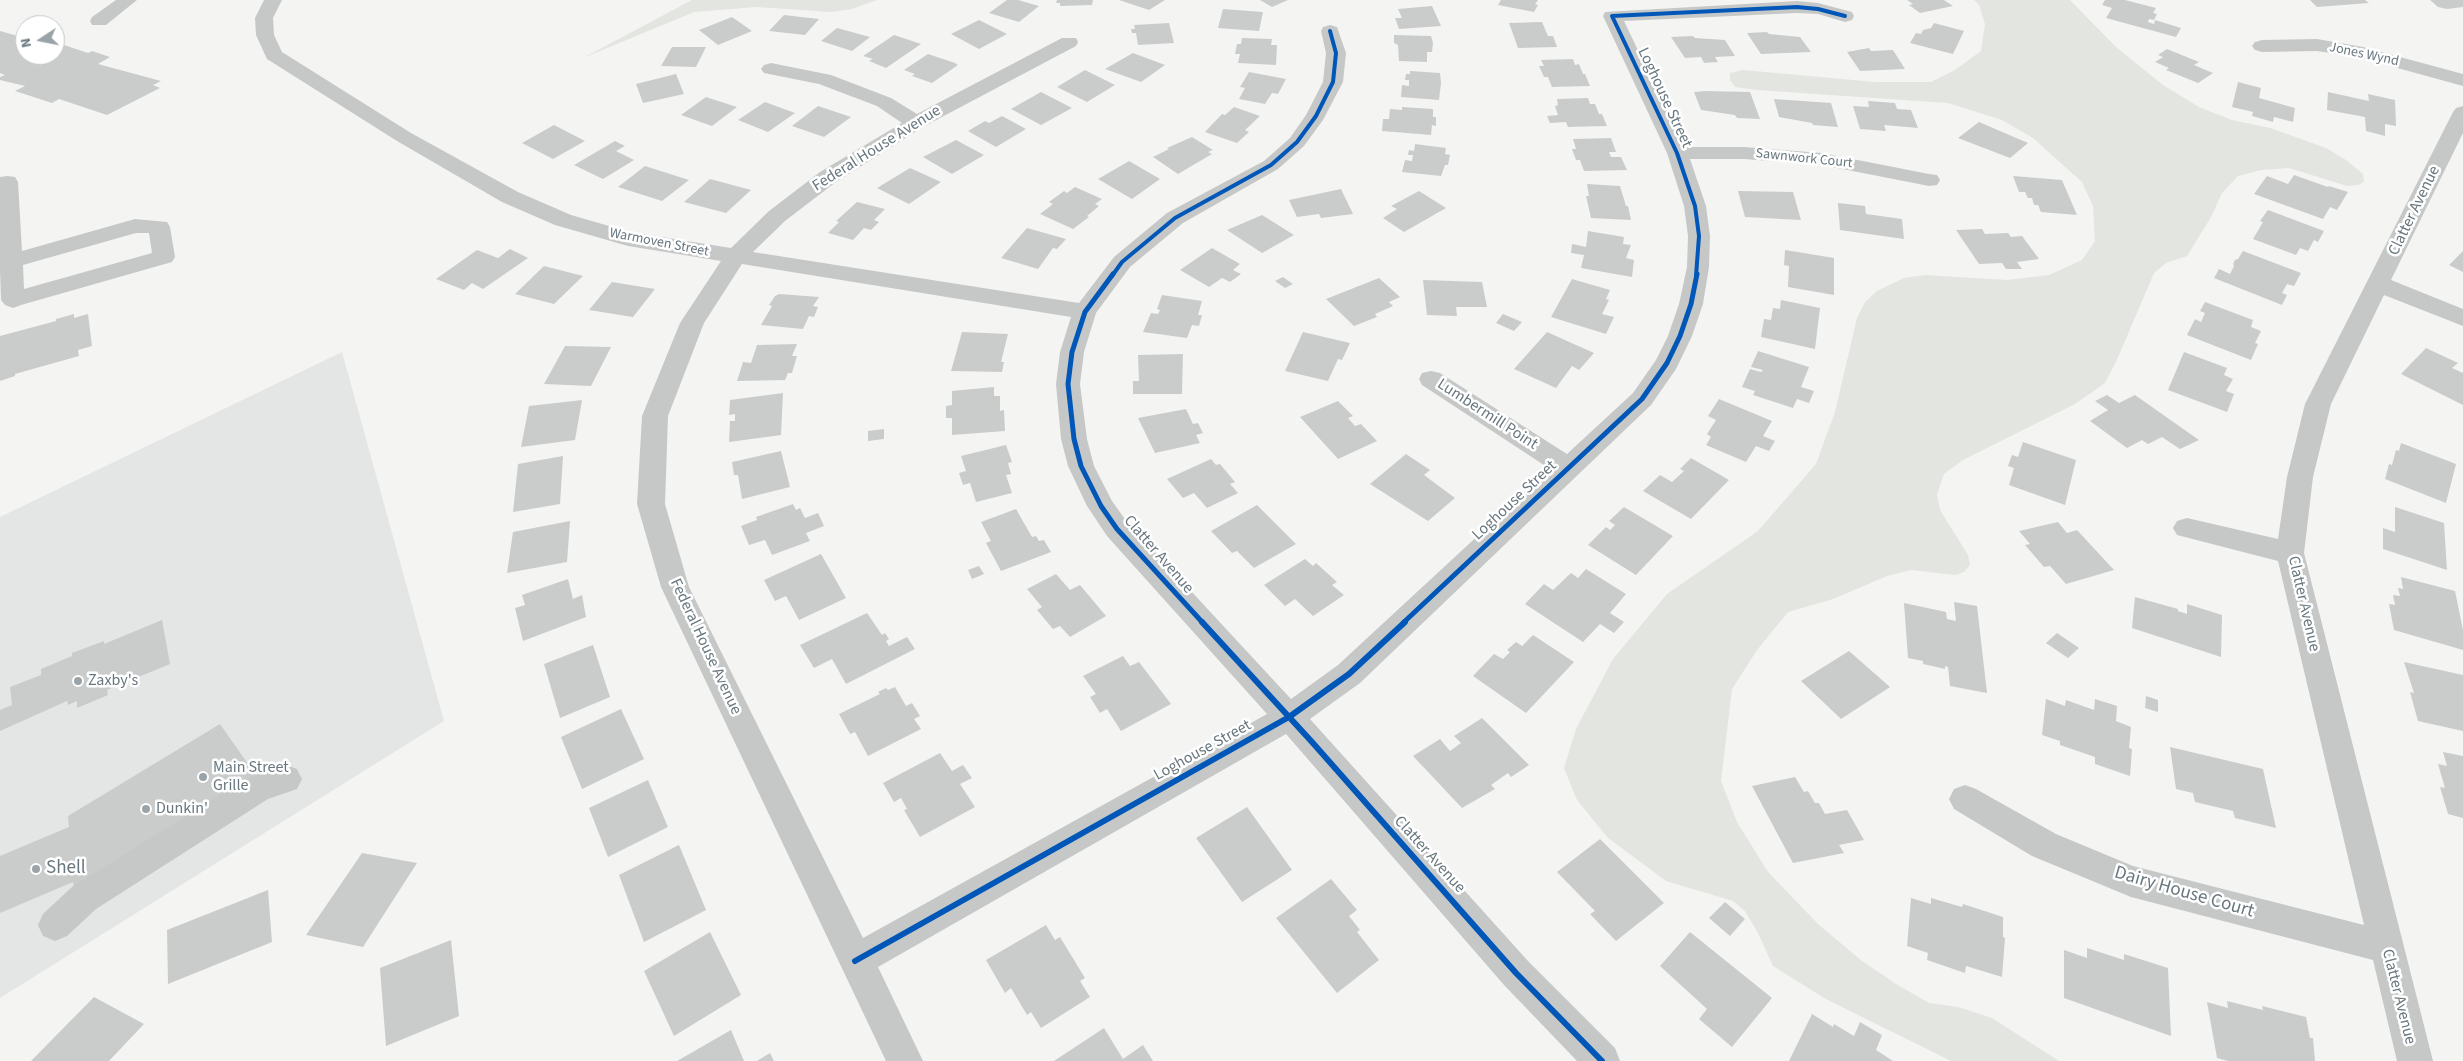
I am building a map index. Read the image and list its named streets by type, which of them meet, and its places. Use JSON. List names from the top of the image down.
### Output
{
  "streets": {
    "street": [
      "Jones Wynd",
      "Loghouse Street",
      "Federal House Avenue",
      "Sawnwork Court",
      "Clatter Avenue",
      "Warmoven Street",
      "Lumbermill Point",
      "Dairy House Court"
    ]
  },
  "crossings": [
    ["Loghouse Street", "Federal House Avenue"],
    ["Loghouse Street", "Sawnwork Court"],
    ["Loghouse Street", "Clatter Avenue"],
    ["Loghouse Street", "Lumbermill Point"],
    ["Federal House Avenue", "Warmoven Street"],
    ["Clatter Avenue", "Warmoven Street"],
    ["Clatter Avenue", "Dairy House Court"]
  ],
  "places": [
    "Zaxby's",
    "Main Street Grille",
    "Dunkin'",
    "Shell"
  ],
  "north": "left"
}
